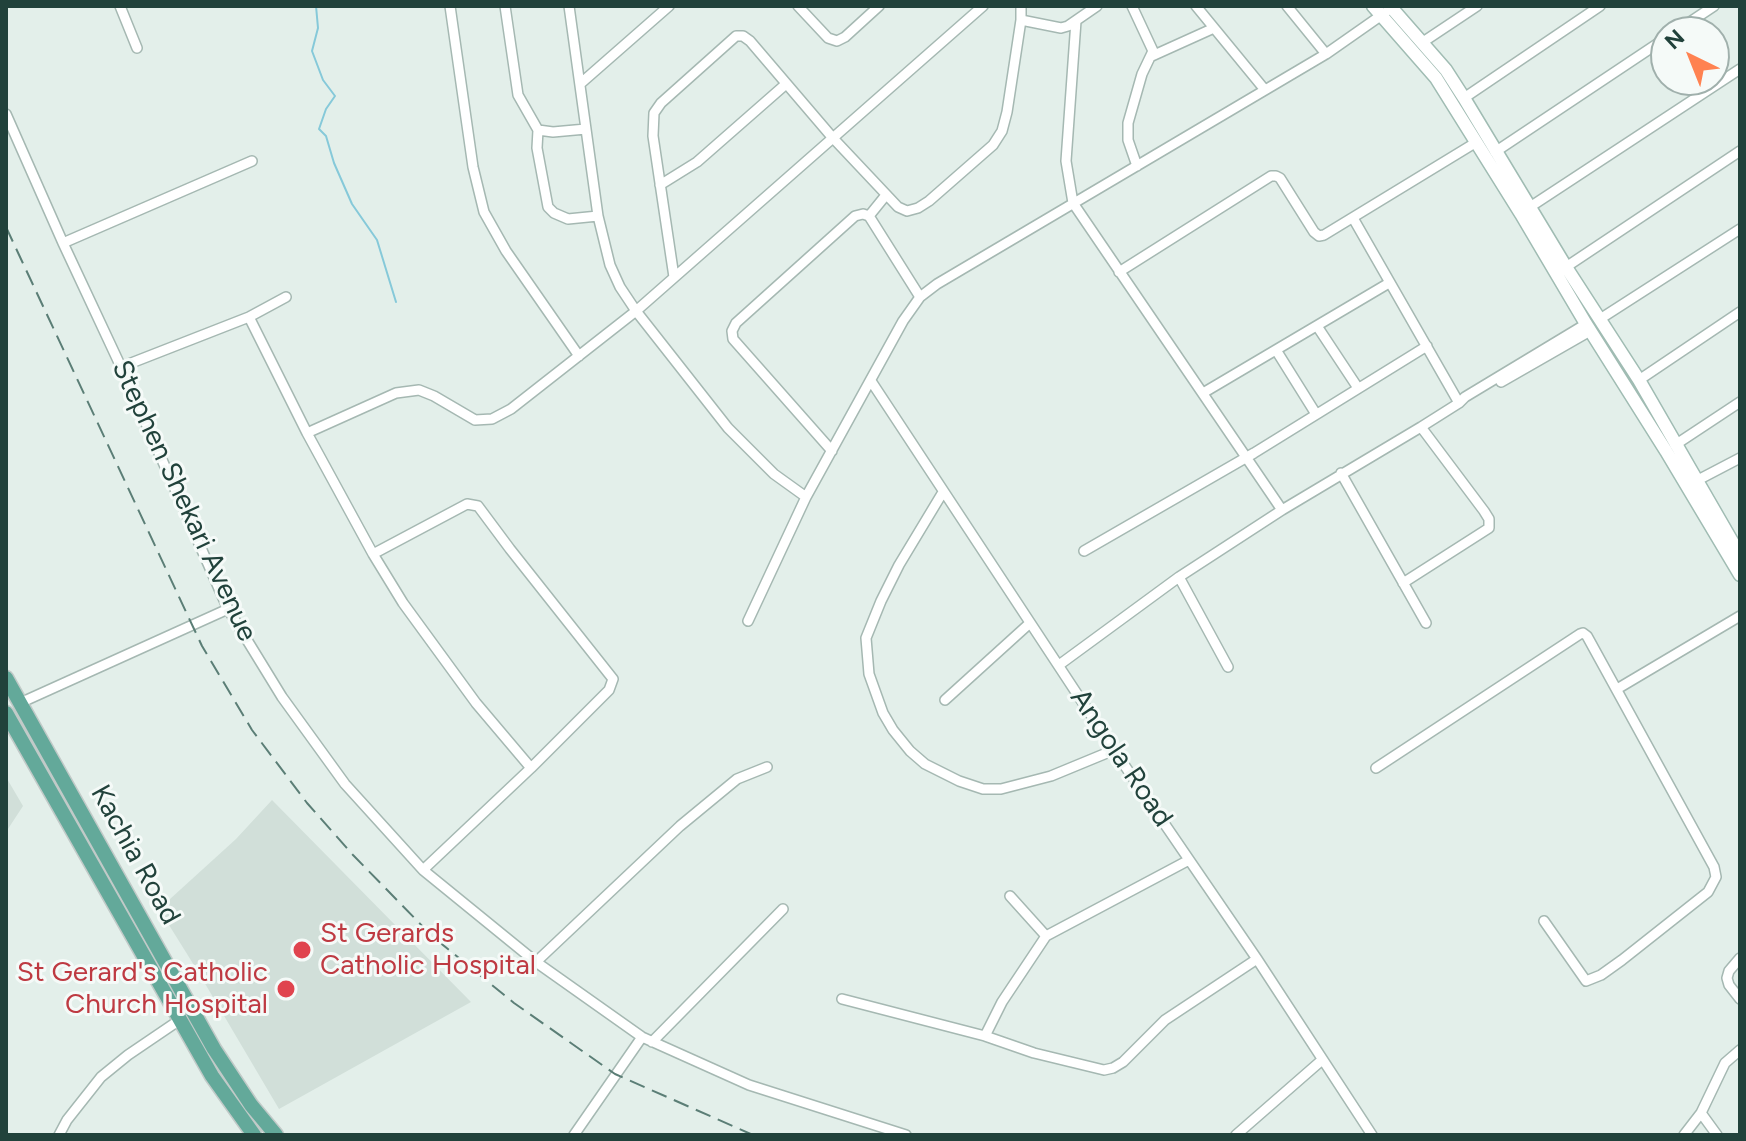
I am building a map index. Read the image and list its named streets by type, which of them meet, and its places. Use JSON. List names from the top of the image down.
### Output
{
  "streets": {
    "main road": ["Kachia Road"],
    "street": ["Stephen Shekari Avenue", "Angola Road"]
  },
  "places": ["St Gerards Catholic Hospital", "St Gerard's Catholic Church Hospital"],
  "north": "top left"
}
